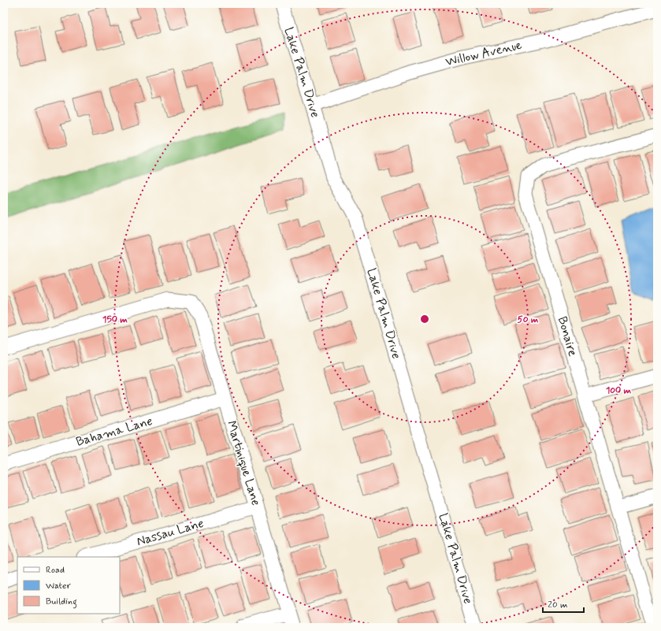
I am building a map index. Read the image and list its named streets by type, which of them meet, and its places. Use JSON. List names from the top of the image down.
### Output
{
  "streets": {
    "street": [
      "Willow Avenue",
      "Lake Palm Drive",
      "Bonaire",
      "Bahama Lane",
      "Martinique Lane",
      "Nassau Lane"
    ]
  },
  "crossings": [
    ["Willow Avenue", "Lake Palm Drive"],
    ["Bahama Lane", "Martinique Lane"],
    ["Martinique Lane", "Nassau Lane"]
  ],
  "legend": ["Road", "Water", "Building"],
  "scale_bar": "20 m",
  "rings": ["50 m", "150 m", "100 m"]
}
